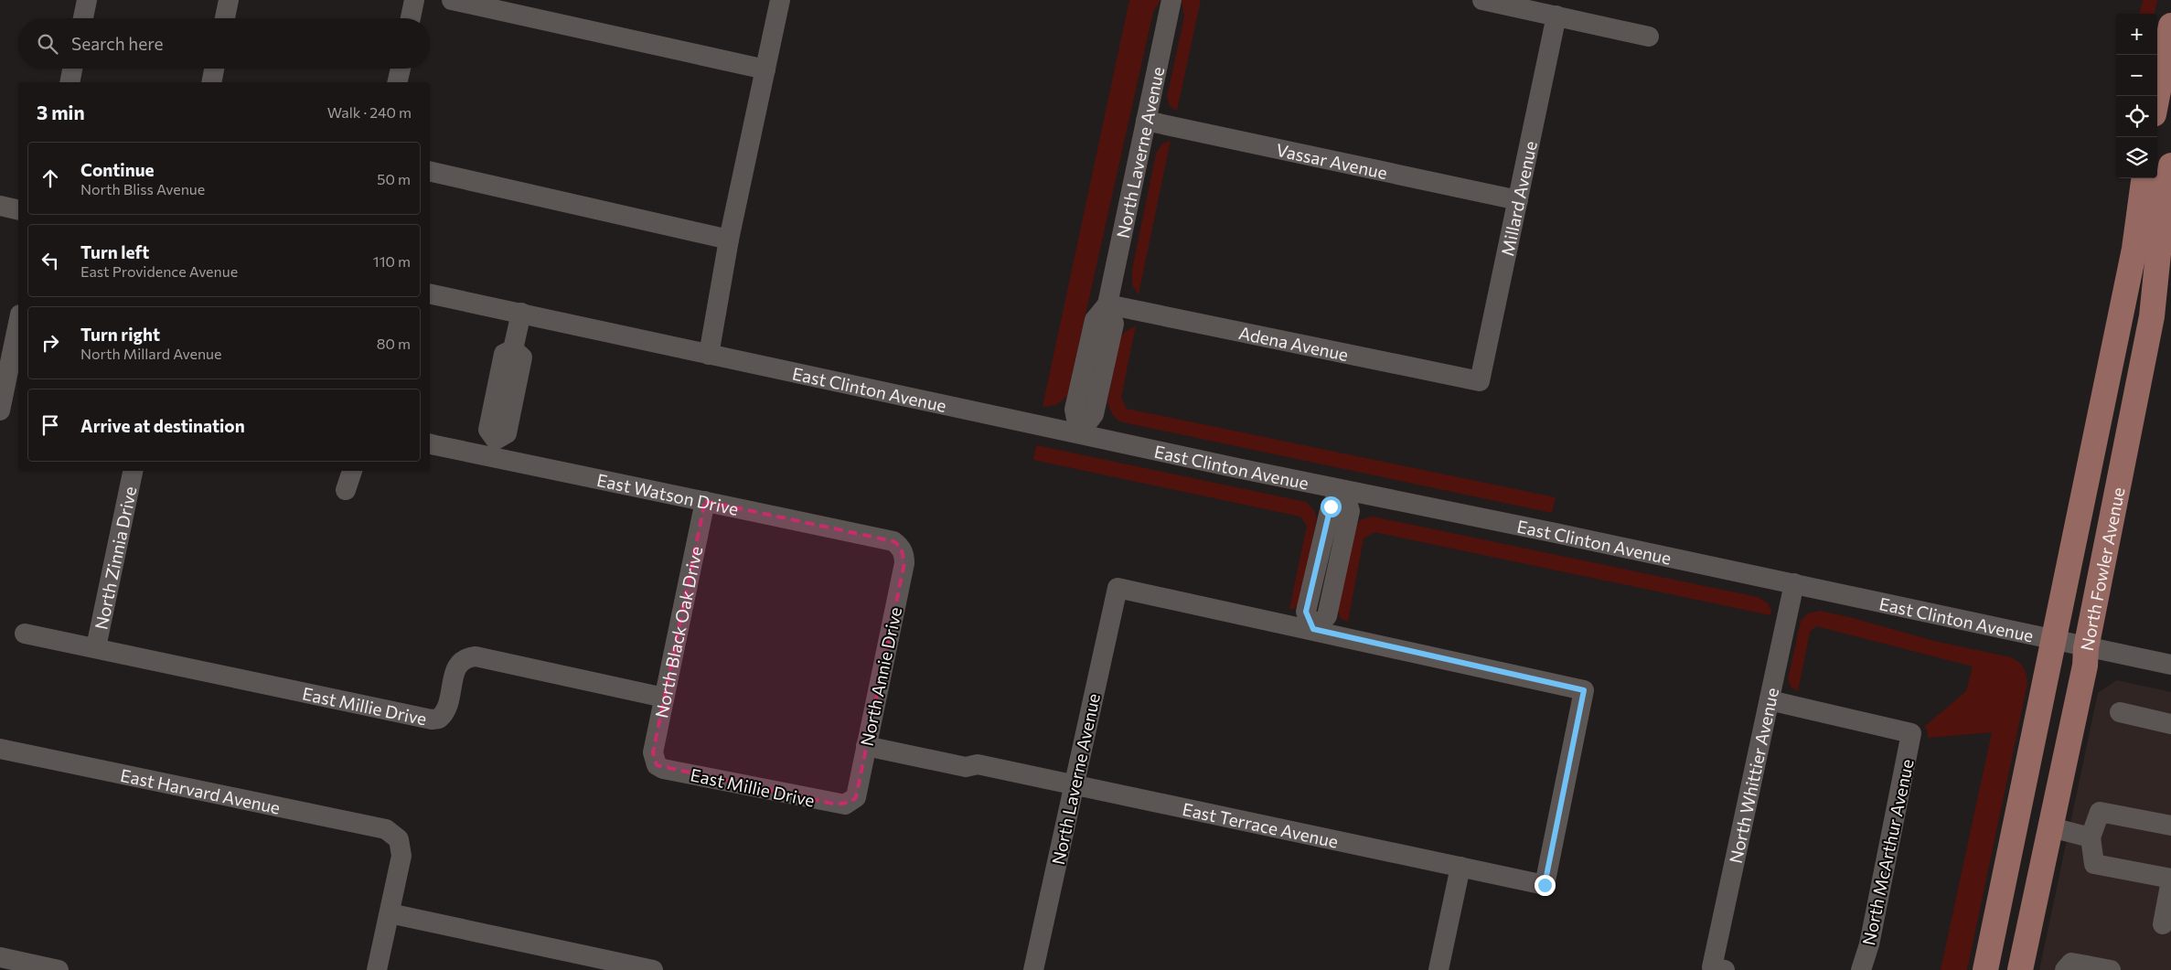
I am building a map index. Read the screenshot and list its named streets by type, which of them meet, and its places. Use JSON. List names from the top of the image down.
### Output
{
  "streets": {
    "main road": ["North Fowler Avenue"],
    "street": [
      "North Laverne Avenue",
      "Vassar Avenue",
      "Millard Avenue",
      "Adena Avenue",
      "East Clinton Avenue",
      "East Watson Drive",
      "North Zinnia Drive",
      "North Black Oak Drive",
      "North Annie Drive",
      "East Millie Drive",
      "North Whittier Avenue",
      "East Harvard Avenue",
      "East Terrace Avenue",
      "North McArthur Avenue"
    ]
  },
  "crossings": [
    ["North Laverne Avenue", "Vassar Avenue"],
    ["North Laverne Avenue", "Adena Avenue"],
    ["North Laverne Avenue", "East Terrace Avenue"],
    ["Vassar Avenue", "Millard Avenue"],
    ["Millard Avenue", "Adena Avenue"],
    ["East Clinton Avenue", "North Fowler Avenue"],
    ["East Clinton Avenue", "North Whittier Avenue"],
    ["East Watson Drive", "North Black Oak Drive"],
    ["East Watson Drive", "North Annie Drive"],
    ["North Zinnia Drive", "East Millie Drive"],
    ["North Black Oak Drive", "East Millie Drive"],
    ["North Annie Drive", "East Millie Drive"],
    ["North Annie Drive", "East Terrace Avenue"],
    ["North Whittier Avenue", "North McArthur Avenue"]
  ],
  "page": {
    "map_buttons": ["+", "−"],
    "search": "Search here",
    "heading": ["3 min", "Walk · 240 m"],
    "list": [
      ["Continue", "North Bliss Avenue", "50 m"],
      ["Turn left", "East Providence Avenue", "110 m"],
      ["Turn right", "North Millard Avenue", "80 m"],
      "Arrive at destination"
    ]
  }
}
